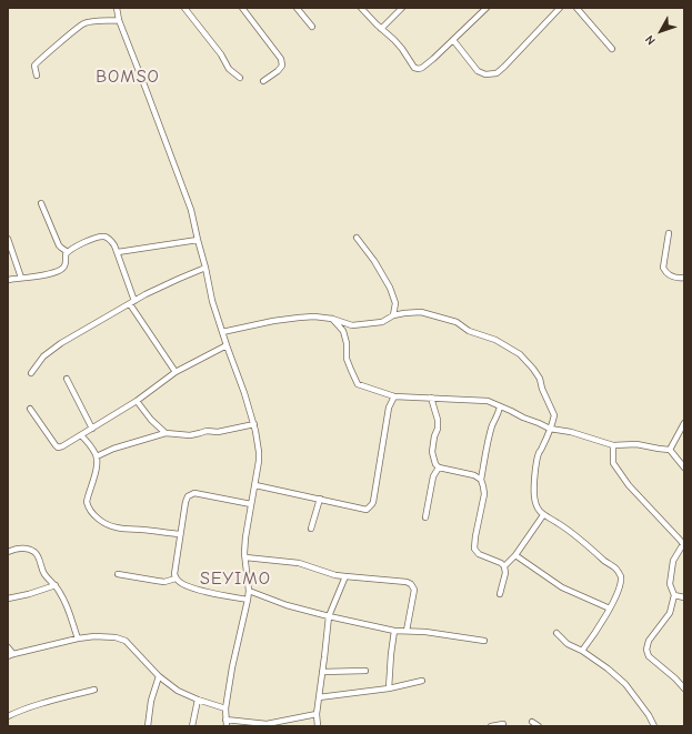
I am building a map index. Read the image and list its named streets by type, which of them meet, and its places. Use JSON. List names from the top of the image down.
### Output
{
  "districts": ["BOMSO", "SEYIMO"],
  "north": "bottom left"
}
